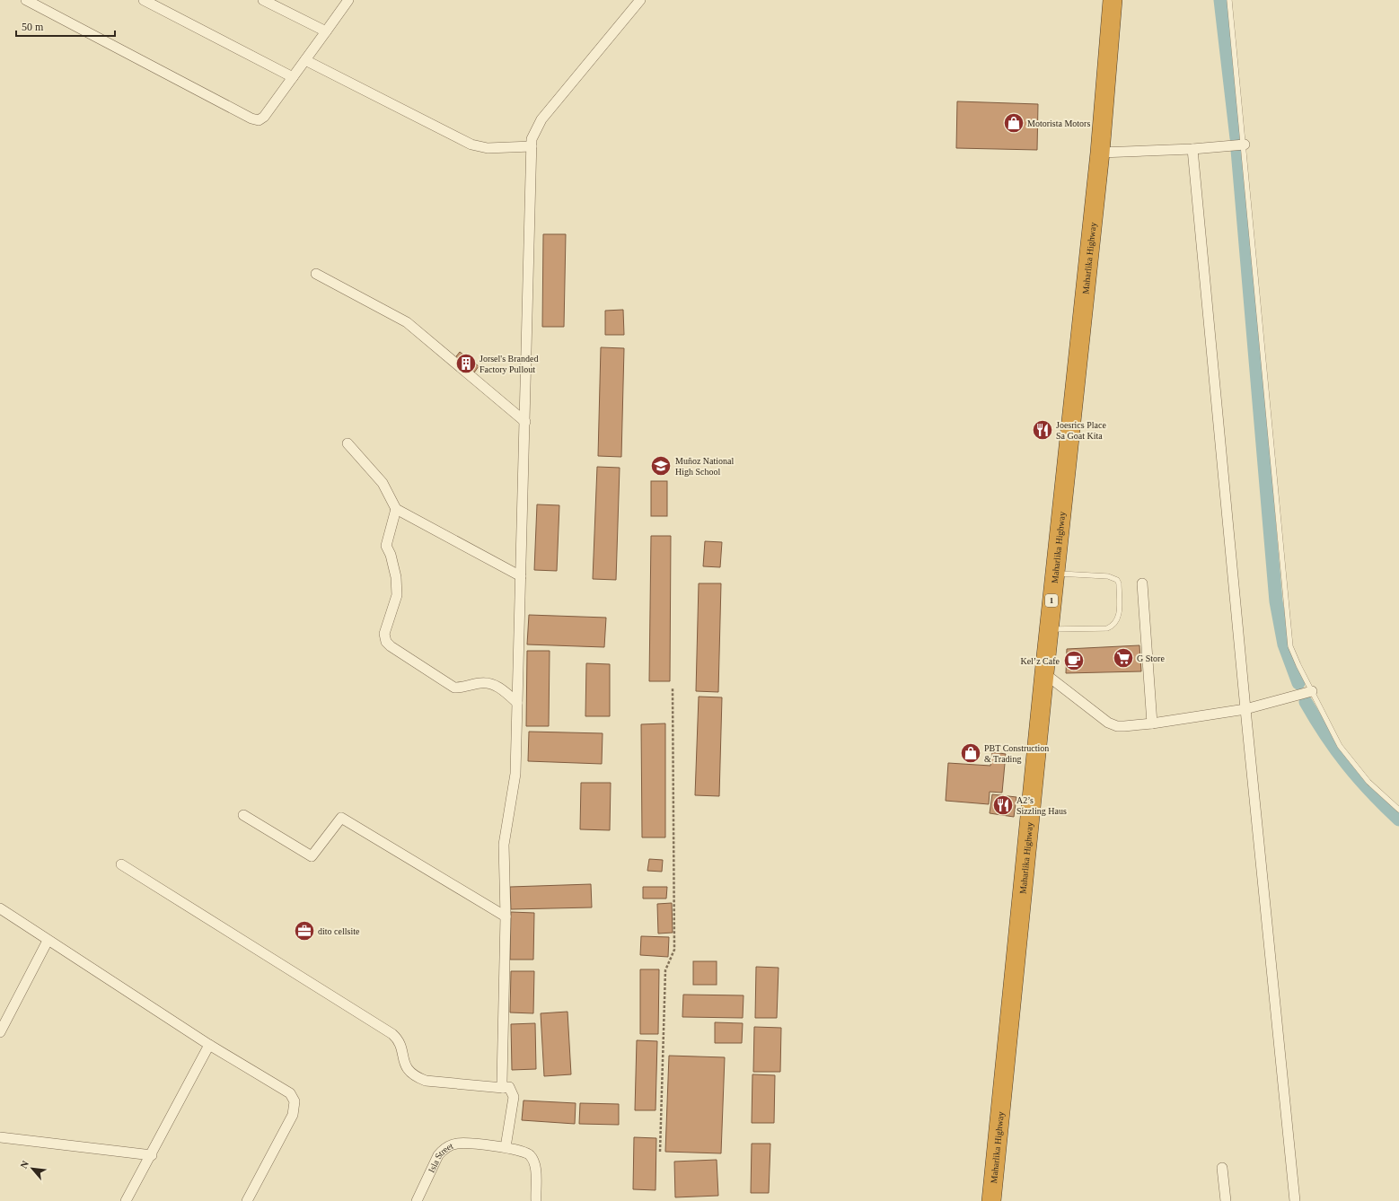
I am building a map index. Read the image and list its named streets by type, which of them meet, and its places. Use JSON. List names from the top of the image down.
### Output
{
  "streets": {
    "highway": ["Maharlika Highway", "1"],
    "street": ["Isla Street"]
  },
  "places": {
    "shop": ["Motorista Motors", "PBT Construction & Trading"],
    "building": ["Jorsel's Branded Factory Pullout"],
    "restaurant": ["Joesrics Place Sa Goat Kita", "A2’s Sizzling Haus"],
    "school or university": ["Muñoz National High School"],
    "supermarket": ["G Store"],
    "cafe": ["Kel’z Cafe"],
    "office": ["dito cellsite"]
  },
  "scale_bar": "50 m",
  "north": "top left"
}
